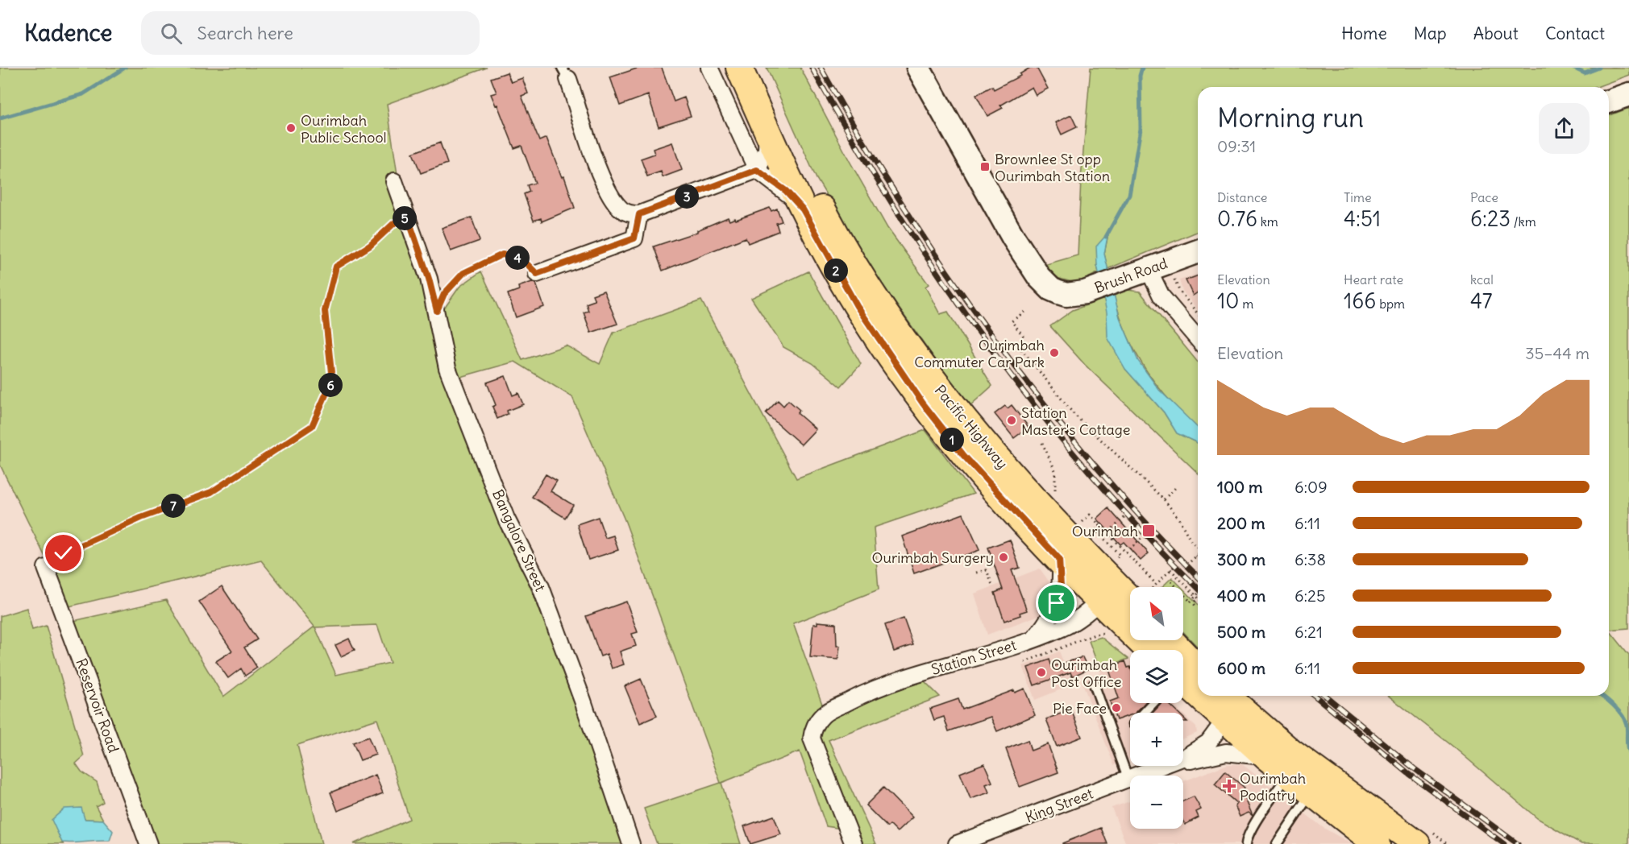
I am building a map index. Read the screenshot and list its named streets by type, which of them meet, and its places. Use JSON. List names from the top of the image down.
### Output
{
  "streets": {
    "main road": ["Pacific Highway"],
    "street": [
      "Brush Road",
      "Bangalore Street",
      "Station Street",
      "Reservoir Road",
      "King Street"
    ]
  },
  "crossings": [
    ["Pacific Highway", "Station Street"]
  ],
  "places": {
    "other": [
      "Ourimbah Public School",
      "Ourimbah Commuter Car Park",
      "Station Master's Cottage",
      "Ourimbah Surgery",
      "Ourimbah Post Office",
      "Pie Face"
    ],
    "transit": ["Brownlee St opp Ourimbah Station", "Ourimbah"],
    "health": ["Ourimbah Podiatry"]
  },
  "north": "top left",
  "page": {
    "header": "Kadence",
    "search": "Search here",
    "nav": [
      "Home",
      "Map",
      "About",
      "Contact"
    ],
    "heading": ["Morning run", "09:31"],
    "stats": [
      ["Distance", "0.76 km"],
      ["Time", "4:51"],
      ["Pace", "6:23 /km"],
      ["Elevation", "10 m"],
      ["Heart rate", "166 bpm"],
      ["kcal", "47"]
    ],
    "pins": [
      "3",
      "5",
      "4",
      "2",
      "6",
      "1",
      "7"
    ],
    "chart": ["Elevation", "35–44 m"],
    "list": [
      {
        "name": "100 m",
        "note": "6:09"
      },
      {
        "name": "200 m",
        "note": "6:11"
      },
      {
        "name": "300 m",
        "note": "6:38"
      },
      {
        "name": "400 m",
        "note": "6:25"
      },
      {
        "name": "500 m",
        "note": "6:21"
      },
      {
        "name": "600 m",
        "note": "6:11"
      }
    ],
    "map_buttons": ["+", "−"]
  }
}
